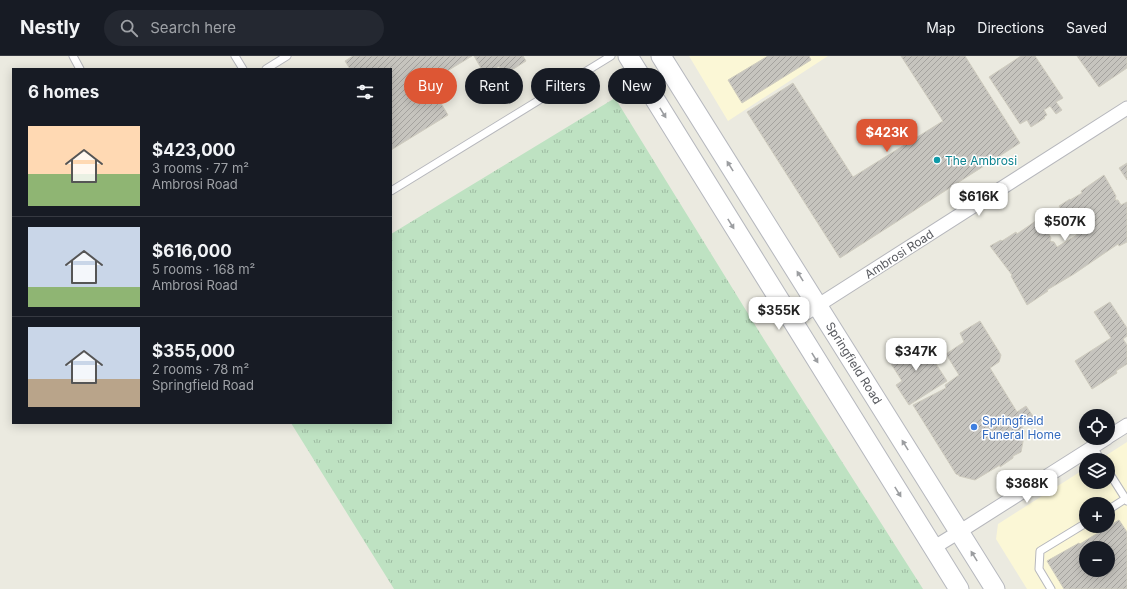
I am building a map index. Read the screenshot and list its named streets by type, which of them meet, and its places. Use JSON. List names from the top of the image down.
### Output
{
  "streets": {
    "main road": ["Springfield Road"],
    "street": ["Ambrosi Road"]
  },
  "crossings": [
    ["Ambrosi Road", "Springfield Road"]
  ],
  "places": ["The Ambrosi", "Springfield Funeral Home"],
  "page": {
    "header": "Nestly",
    "search": "Search here",
    "nav": ["Map", "Directions", "Saved"],
    "chip": [
      "Buy",
      "Rent",
      "Filters",
      "New"
    ],
    "heading": "6 homes",
    "list": [
      {
        "name": "$423,000",
        "note": "3 rooms · 77 m² · Ambrosi Road"
      },
      {
        "name": "$616,000",
        "note": "5 rooms · 168 m² · Ambrosi Road"
      },
      {
        "name": "$355,000",
        "note": "2 rooms · 78 m² · Springfield Road"
      }
    ],
    "price": [
      "$423K",
      "$616K",
      "$507K",
      "$355K",
      "$347K",
      "$368K"
    ],
    "map_buttons": ["+", "−"]
  }
}
